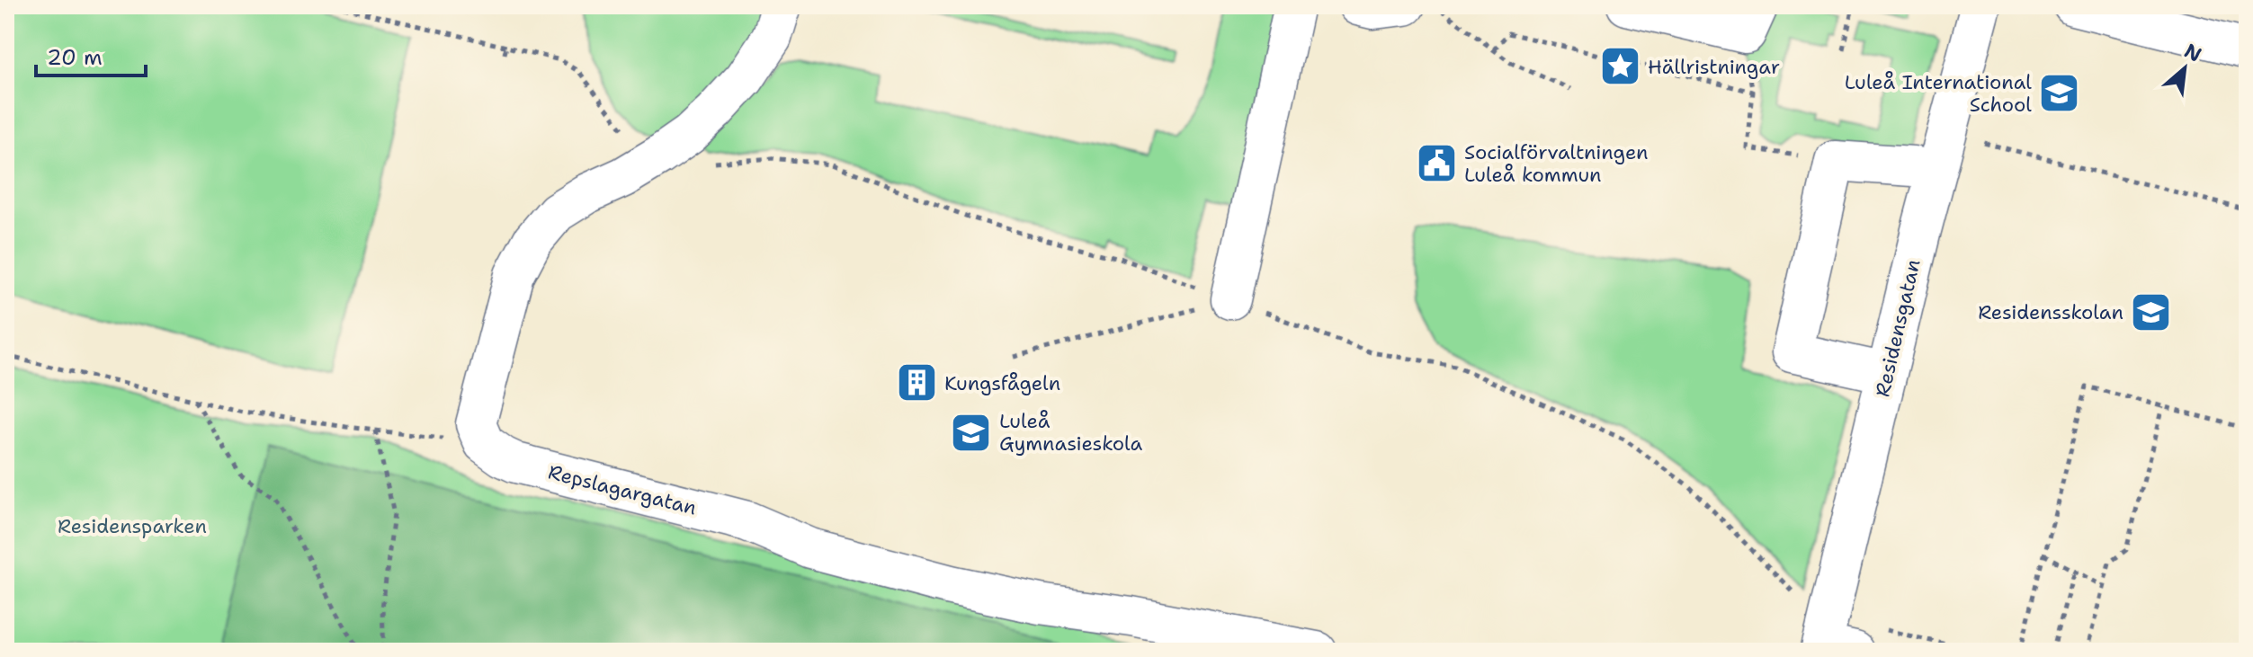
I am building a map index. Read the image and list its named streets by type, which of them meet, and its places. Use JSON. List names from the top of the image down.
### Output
{
  "streets": {
    "street": ["Residensgatan", "Repslagargatan"]
  },
  "parks": ["Residensparken"],
  "places": {
    "place": ["Hällristningar"],
    "school or university": ["Luleå International School", "Residensskolan", "Luleå Gymnasieskola"],
    "public building": ["Socialförvaltningen Luleå kommun"],
    "building": ["Kungsfågeln"]
  },
  "scale_bar": "20 m",
  "north": "top right"
}
